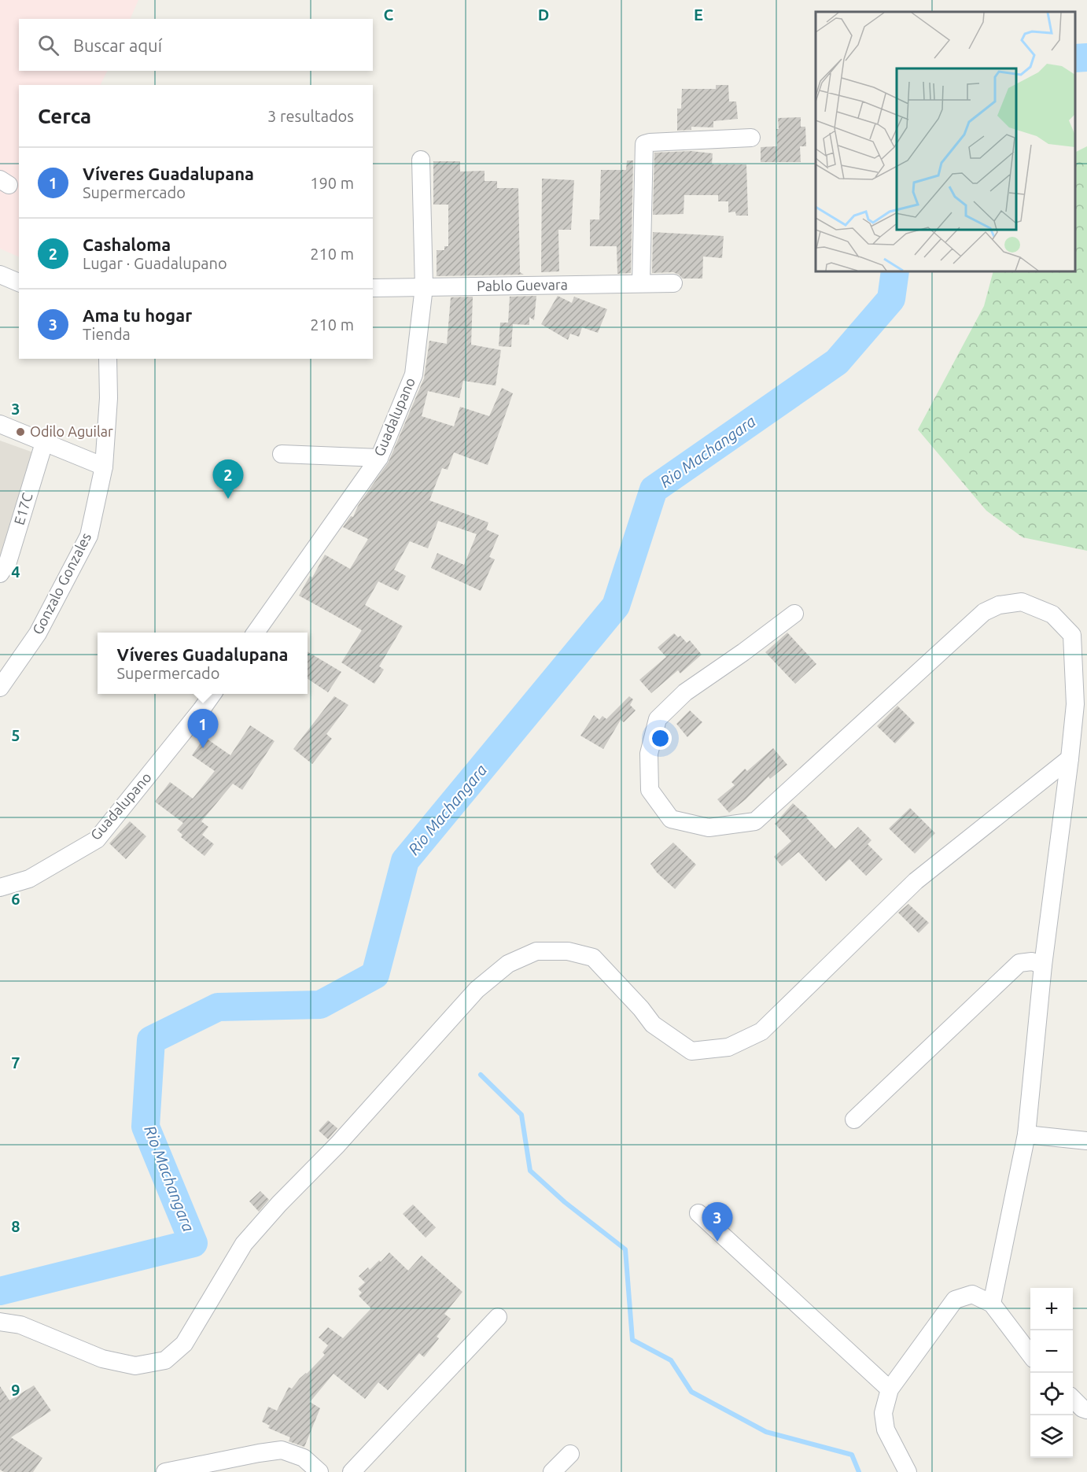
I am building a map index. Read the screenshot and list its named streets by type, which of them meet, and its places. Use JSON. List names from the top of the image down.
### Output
{
  "streets": {
    "street": [
      "Pablo Guevara",
      "Guadalupano",
      "E17C",
      "Gonzalo Gonzales"
    ]
  },
  "crossings": [
    ["Pablo Guevara", "Guadalupano"]
  ],
  "water": ["Rio Machangara"],
  "places": ["Odilo Aguilar"],
  "page": {
    "search": "Buscar aquí",
    "heading": ["Cerca", "3 resultados"],
    "list": [
      {
        "mark": "1",
        "name": "Víveres Guadalupana",
        "note": "Supermercado",
        "value": "190 m"
      },
      {
        "mark": "2",
        "name": "Cashaloma",
        "note": "Lugar · Guadalupano",
        "value": "210 m"
      },
      {
        "mark": "3",
        "name": "Ama tu hogar",
        "note": "Tienda",
        "value": "210 m"
      }
    ],
    "pins": ["2", "1", "3"],
    "popup": ["Víveres Guadalupana", "Supermercado"],
    "map_buttons": ["+", "−"]
  },
  "grid": {
    "columns": ["C", "D", "E"],
    "rows": [
      "3",
      "4",
      "5",
      "6",
      "7",
      "8",
      "9"
    ]
  }
}
